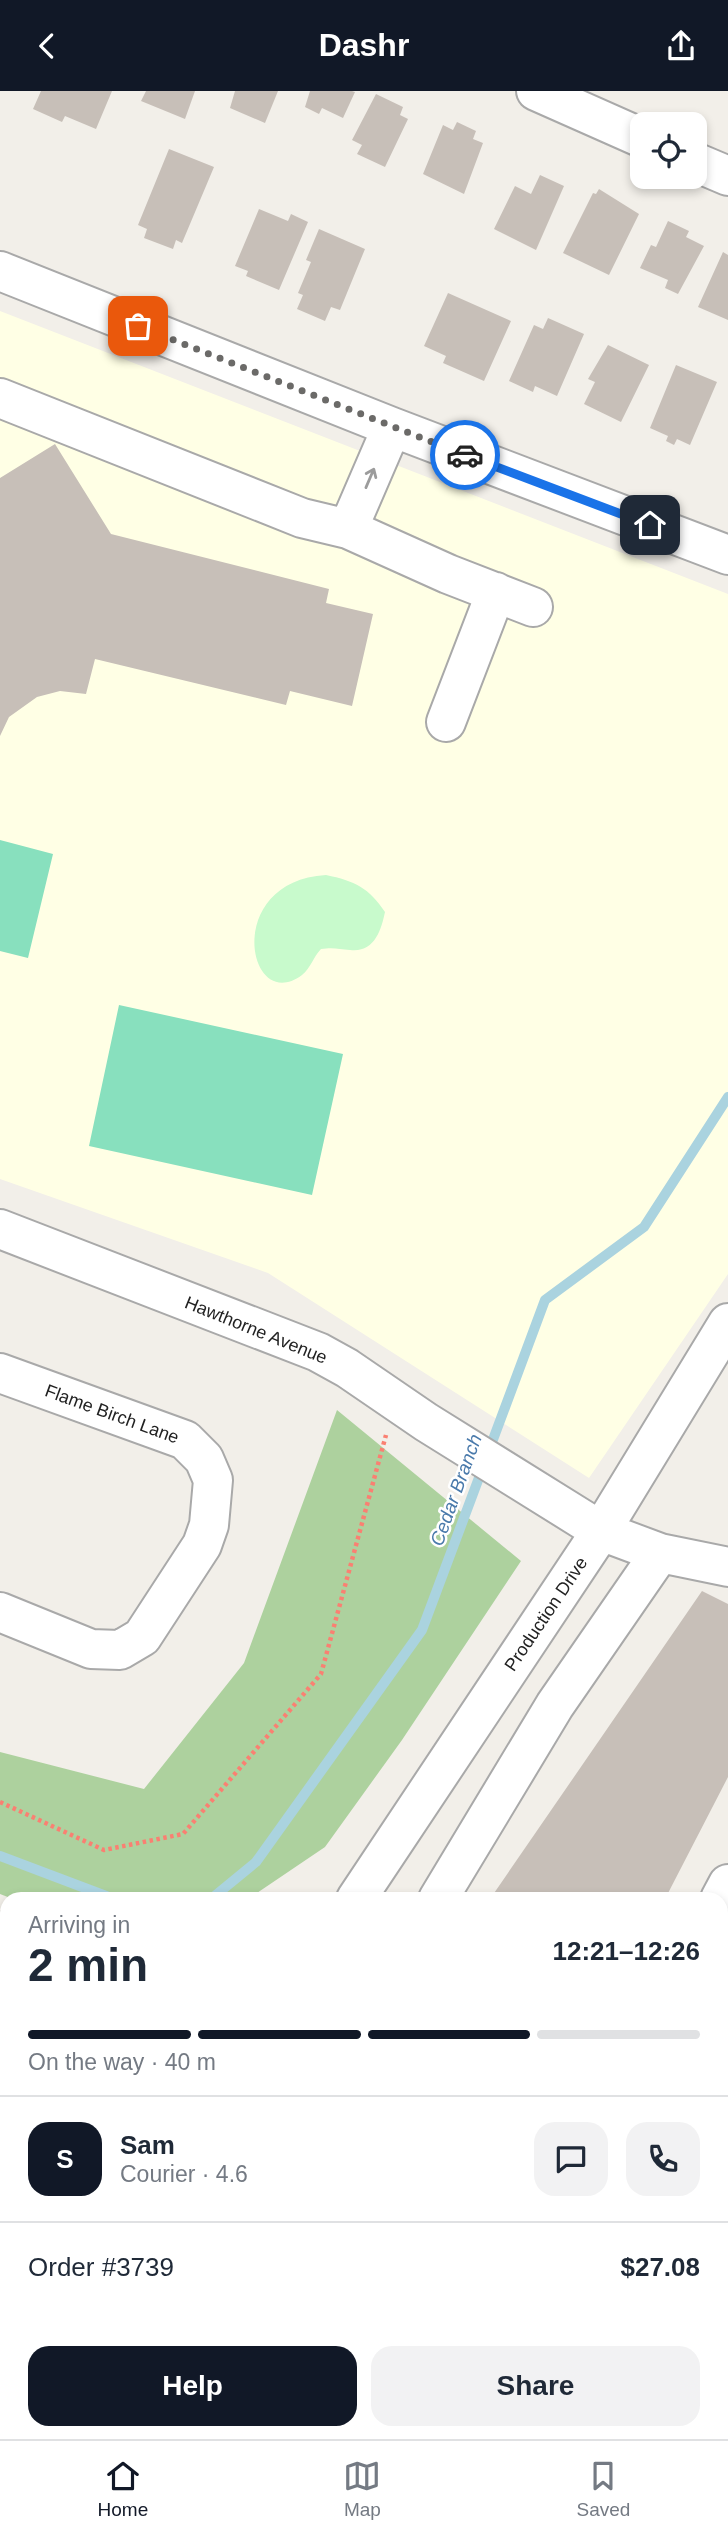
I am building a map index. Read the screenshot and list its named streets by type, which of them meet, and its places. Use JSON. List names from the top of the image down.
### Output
{
  "streets": {
    "street": ["Hawthorne Avenue", "Flame Birch Lane", "Production Drive"]
  },
  "crossings": [
    ["Hawthorne Avenue", "Production Drive"]
  ],
  "water": ["Cedar Branch"],
  "page": {
    "header": "Dashr",
    "heading": ["2 min", "Arriving in", "12:21–12:26"],
    "panel": [
      "Sam",
      "Courier · 4.6",
      "Order #3739",
      "$27.08"
    ],
    "bar": "On the way · 40 m",
    "round": "S",
    "buttons": ["Help", "Share"],
    "tabs": ["Home", "Map", "Saved"]
  }
}
